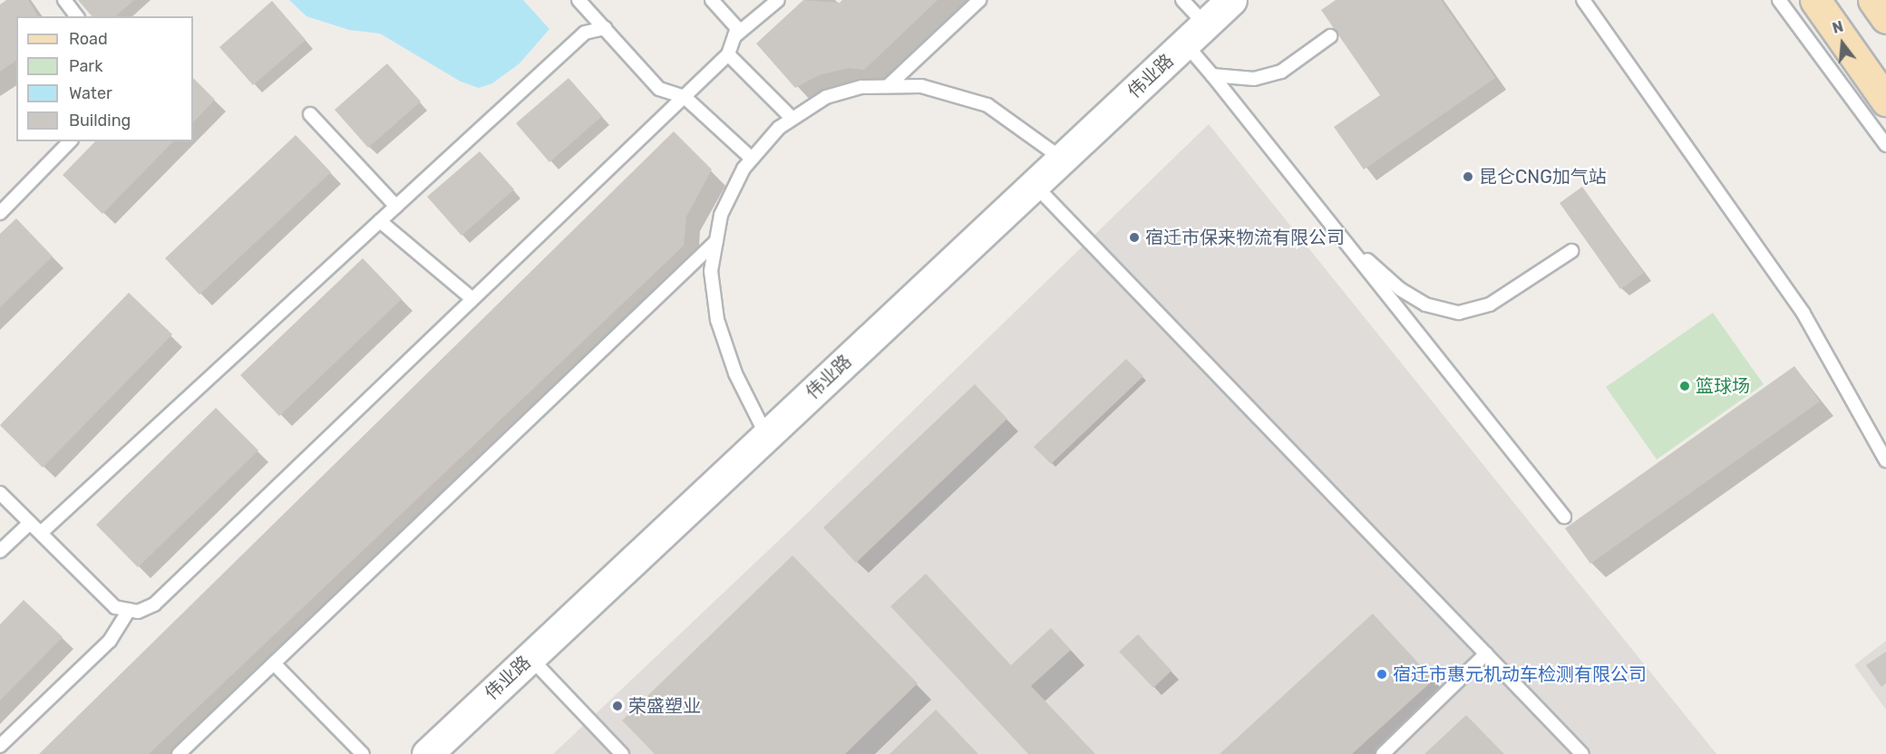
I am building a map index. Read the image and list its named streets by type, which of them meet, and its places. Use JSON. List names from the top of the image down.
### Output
{
  "streets": {
    "street": ["伟业路"]
  },
  "places": [
    "昆仑CNG加气站",
    "宿迁市保来物流有限公司",
    "篮球场",
    "宿迁市惠元机动车检测有限公司",
    "荣盛塑业"
  ],
  "legend": [
    "Road",
    "Park",
    "Water",
    "Building"
  ],
  "north": "top"
}
